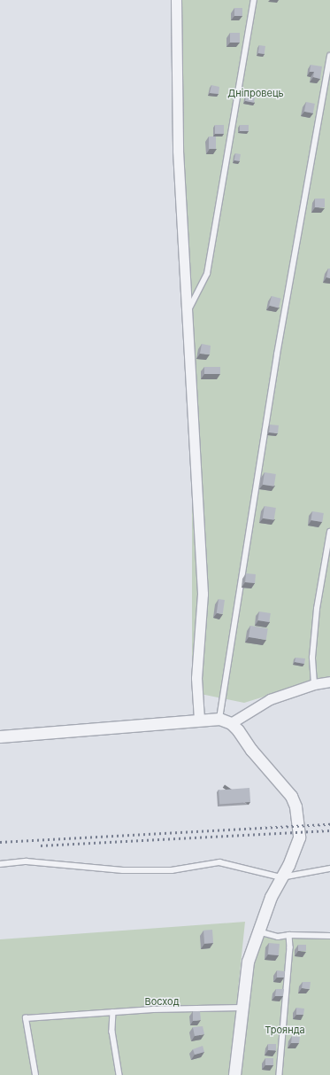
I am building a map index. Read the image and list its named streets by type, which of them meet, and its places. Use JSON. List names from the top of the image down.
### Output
{
  "parks": ["Дніпровець", "Восход", "Троянда"]
}
